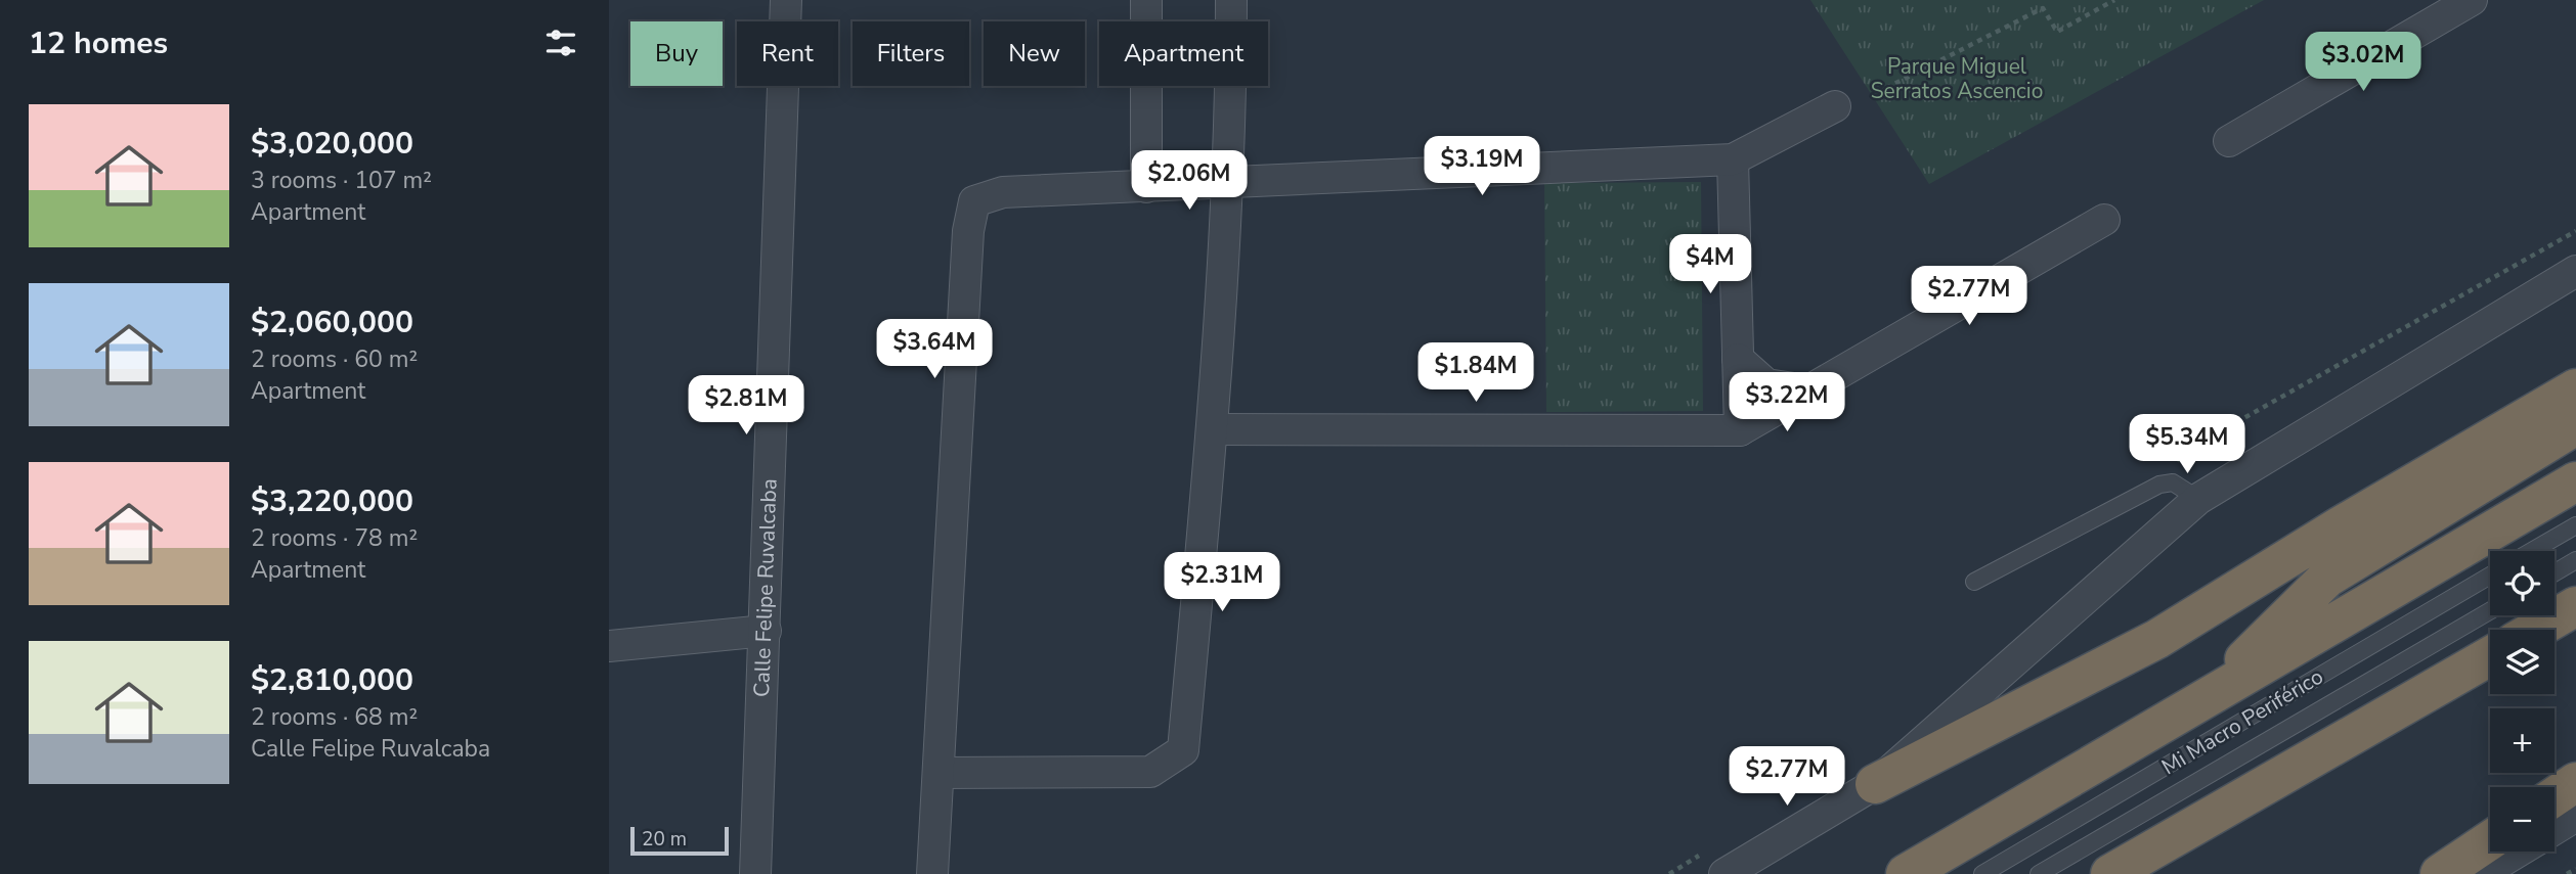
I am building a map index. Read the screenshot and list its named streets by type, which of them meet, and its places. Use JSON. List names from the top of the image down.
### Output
{
  "streets": {
    "street": ["Calle Felipe Ruvalcaba"],
    "lane": ["Mi Macro Periférico"]
  },
  "parks": ["Parque Miguel Serratos Ascencio"],
  "scale_bar": "20 m",
  "page": {
    "heading": "12 homes",
    "chip": [
      "Buy",
      "Rent",
      "Filters",
      "New",
      "Apartment"
    ],
    "price": [
      "$3.02M",
      "$3.19M",
      "$2.06M",
      "$4M",
      "$2.77M",
      "$3.64M",
      "$1.84M",
      "$3.22M",
      "$2.81M",
      "$5.34M",
      "$2.31M",
      "$2.77M"
    ],
    "list": [
      {
        "name": "$3,020,000",
        "note": "3 rooms · 107 m² · Apartment"
      },
      {
        "name": "$2,060,000",
        "note": "2 rooms · 60 m² · Apartment"
      },
      {
        "name": "$3,220,000",
        "note": "2 rooms · 78 m² · Apartment"
      },
      {
        "name": "$2,810,000",
        "note": "2 rooms · 68 m² · Calle Felipe Ruvalcaba"
      }
    ],
    "map_buttons": ["+", "−"],
    "scale": "20 m"
  }
}
